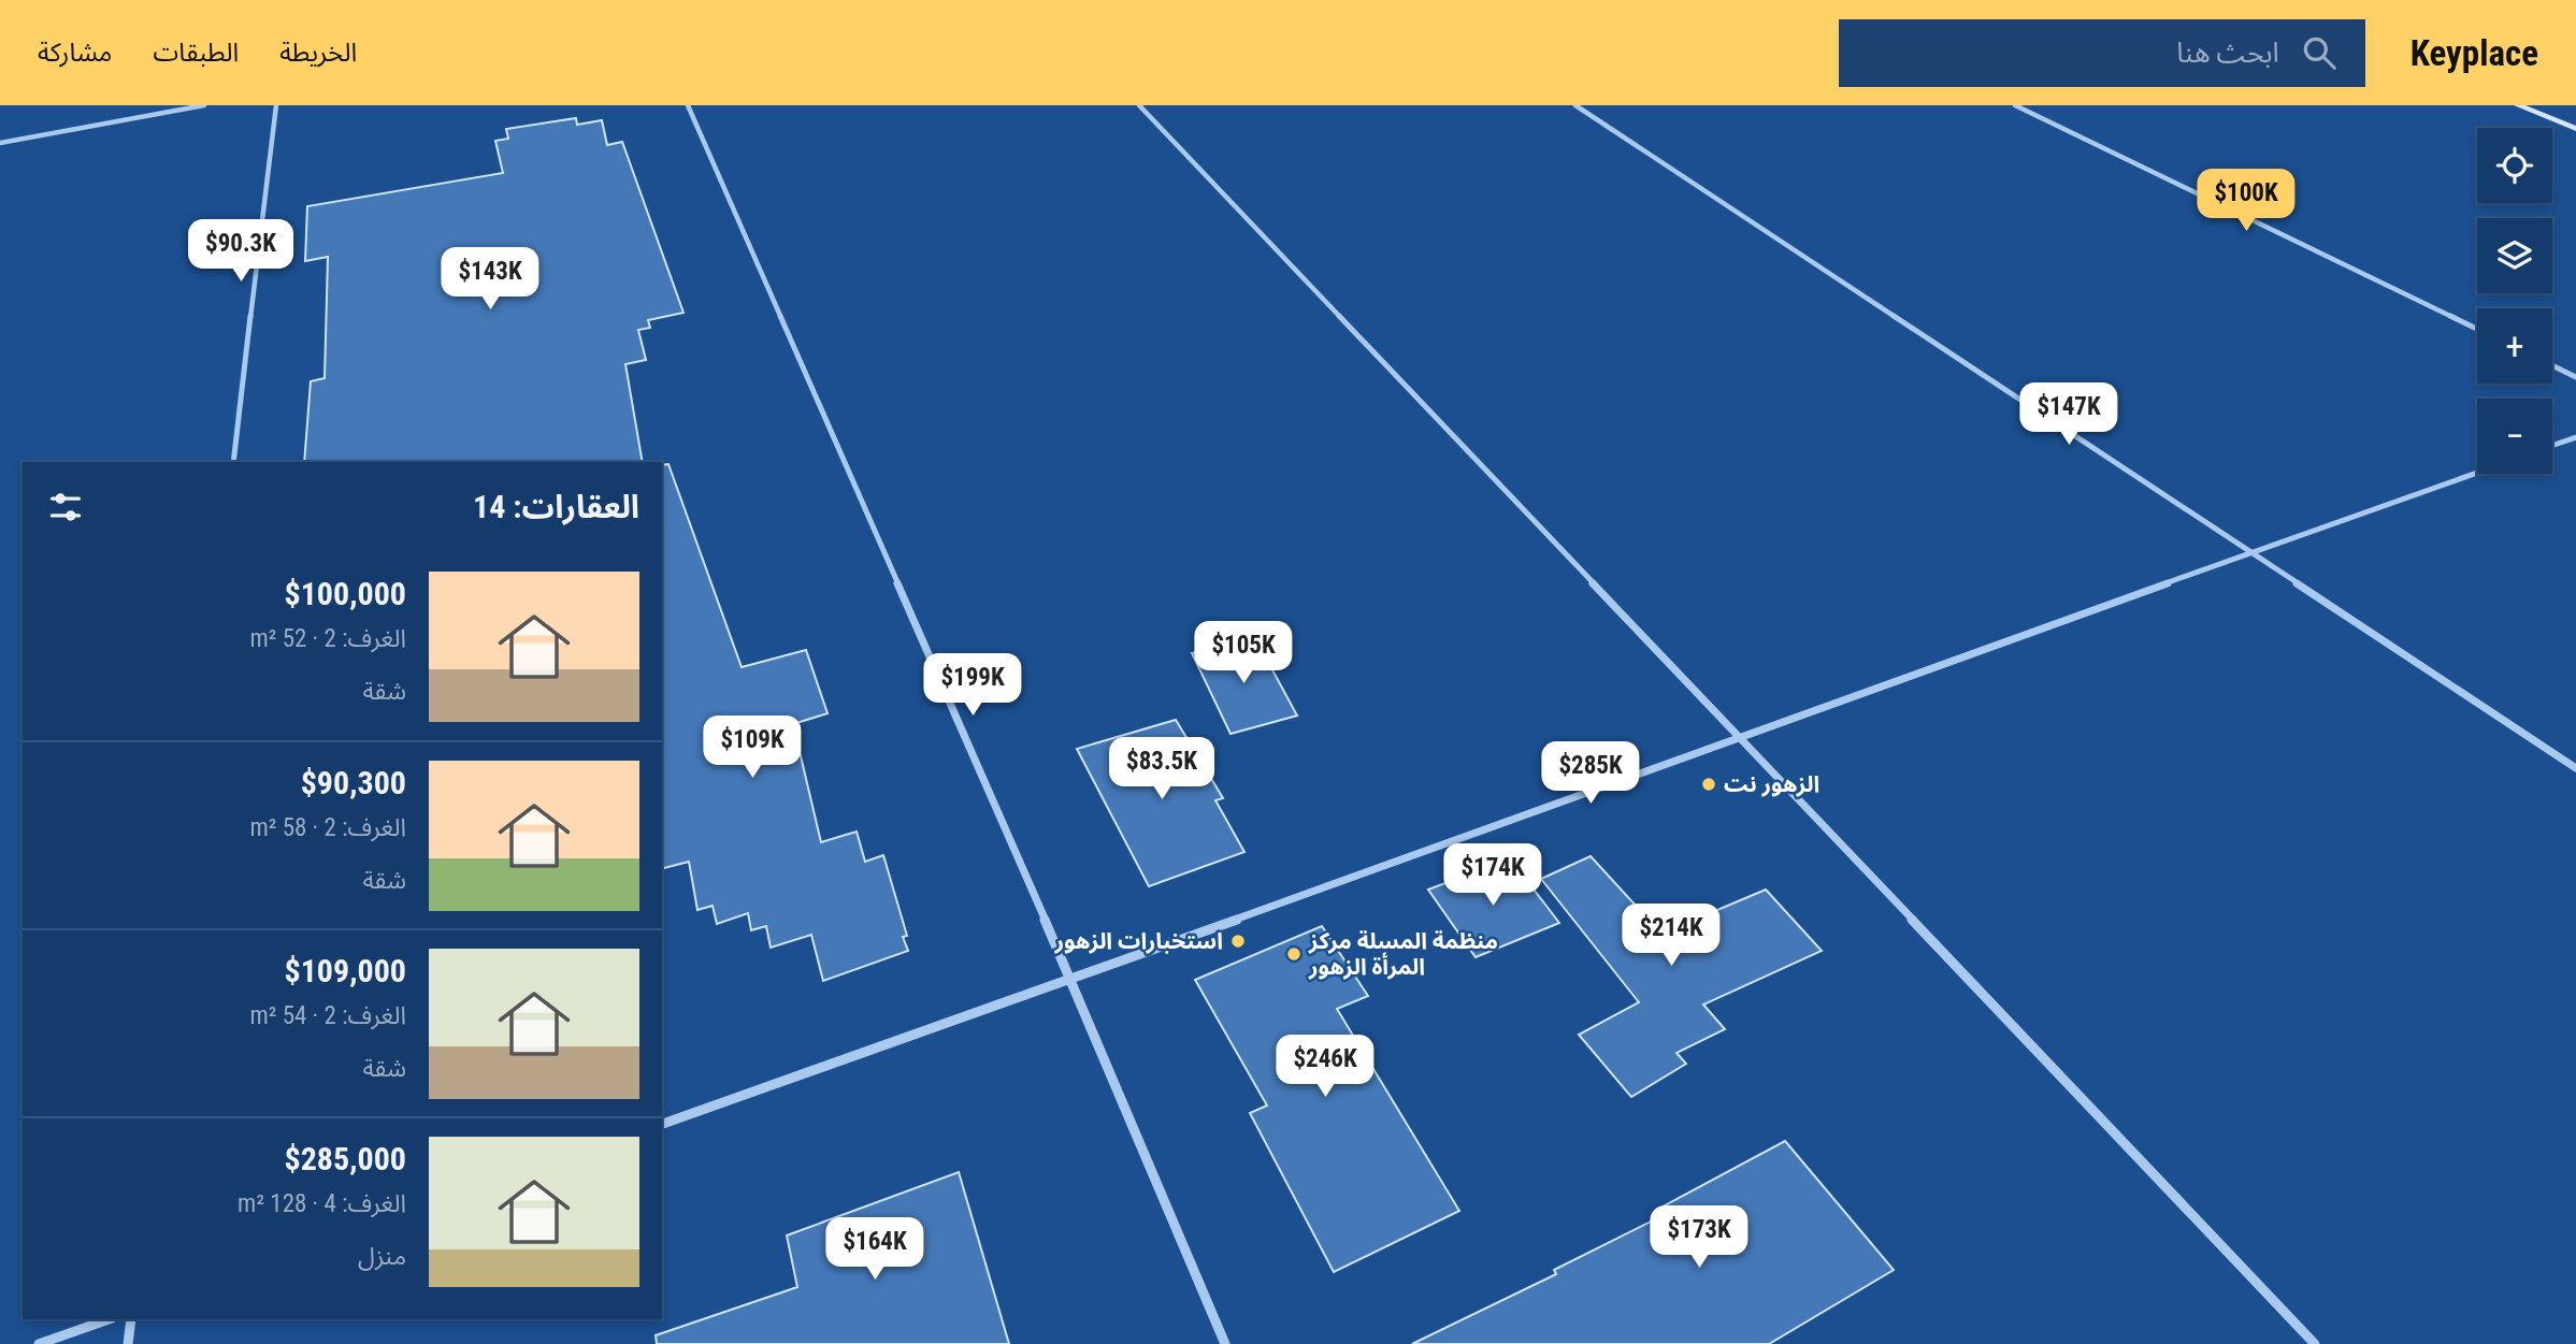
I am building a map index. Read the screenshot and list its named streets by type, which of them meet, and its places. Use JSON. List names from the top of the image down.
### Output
{
  "places": ["الزهور نت", "استخبارات الزهور", "منظمة المسلة مركز المرأة الزهور"],
  "page": {
    "header": "Keyplace",
    "search": "ابحث هنا",
    "nav": ["الخريطة", "الطبقات", "مشاركة"],
    "map_buttons": ["+", "−"],
    "price": [
      "$100K",
      "$90.3K",
      "$143K",
      "$147K",
      "$105K",
      "$199K",
      "$109K",
      "$83.5K",
      "$285K",
      "$174K",
      "$214K",
      "$246K",
      "$173K",
      "$164K"
    ],
    "heading": "العقارات: 14",
    "list": [
      {
        "name": "$100,000",
        "note": "الغرف: 2 · 52 m² · شقة"
      },
      {
        "name": "$90,300",
        "note": "الغرف: 2 · 58 m² · شقة"
      },
      {
        "name": "$109,000",
        "note": "الغرف: 2 · 54 m² · شقة"
      },
      {
        "name": "$285,000",
        "note": "الغرف: 4 · 128 m² · منزل"
      }
    ]
  }
}
